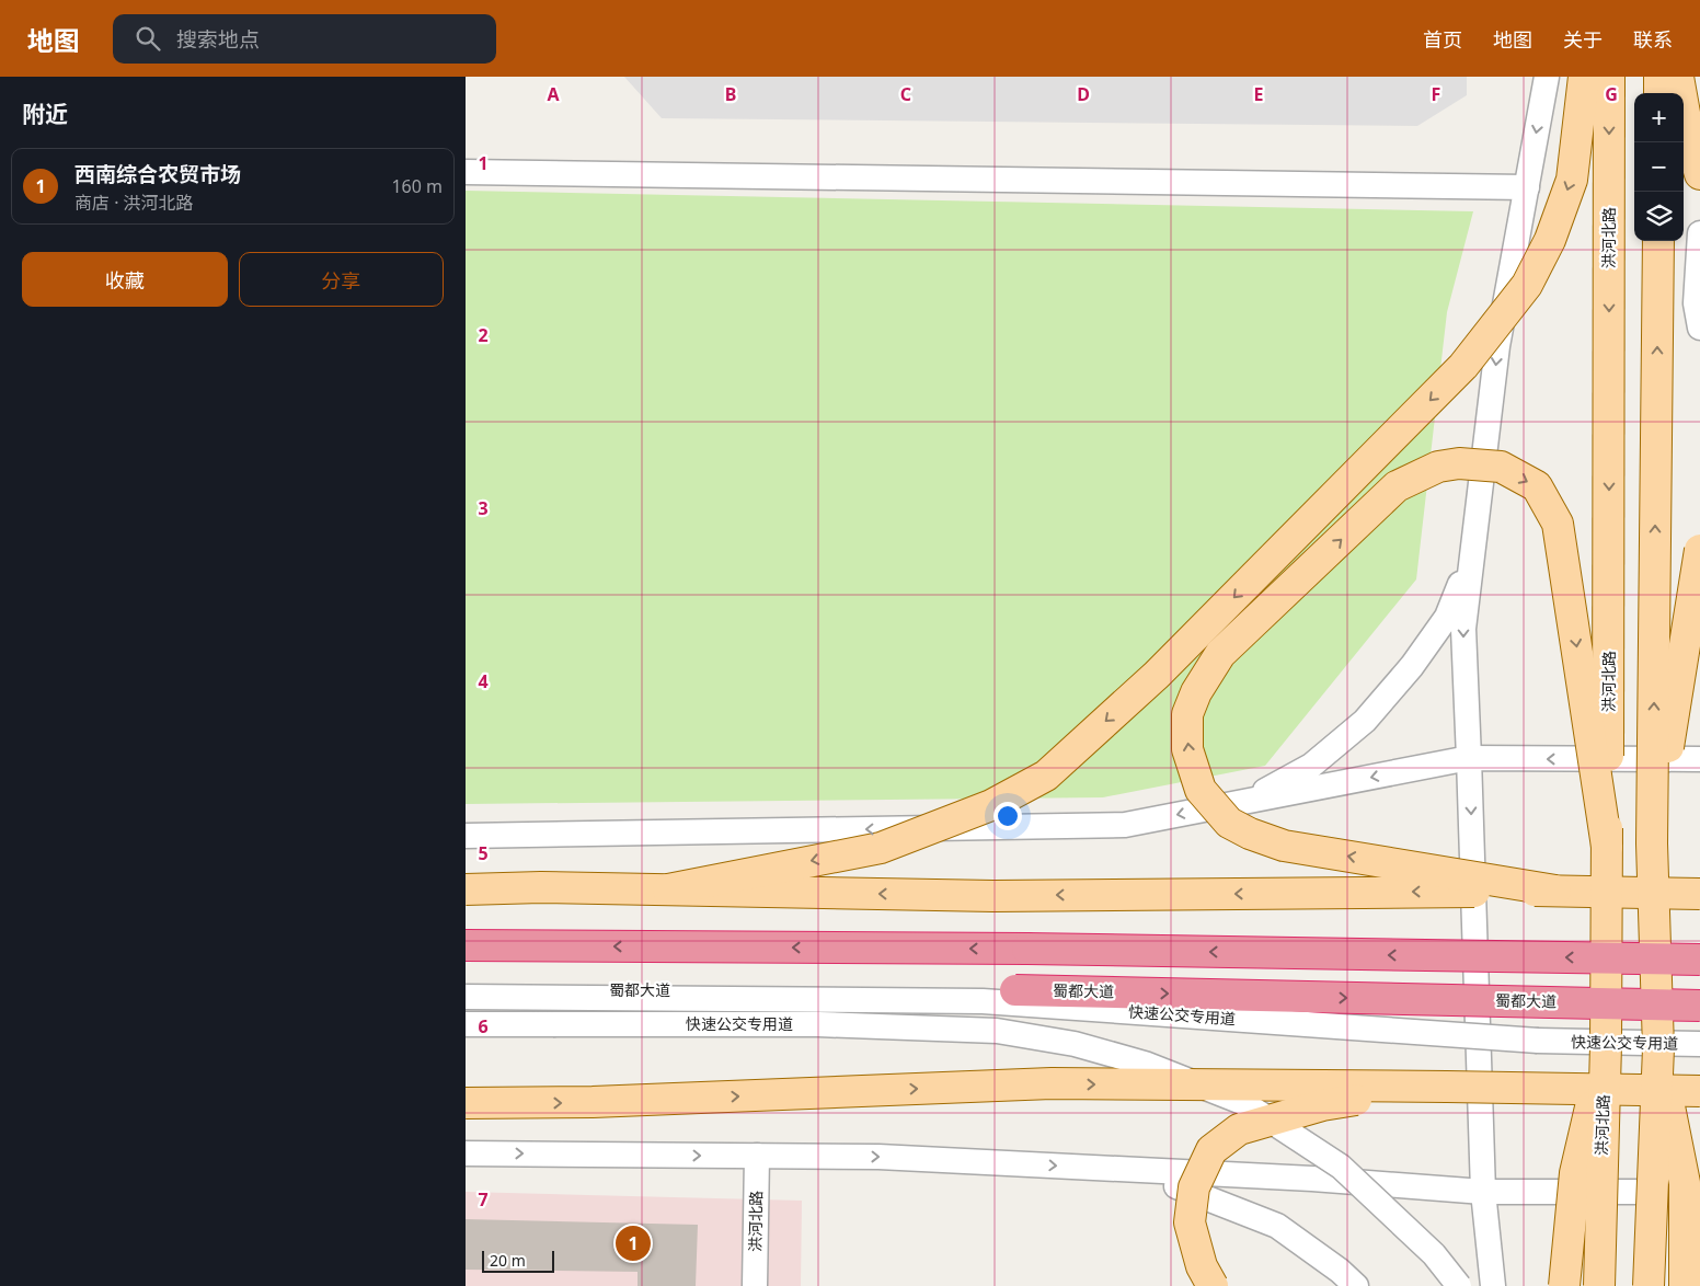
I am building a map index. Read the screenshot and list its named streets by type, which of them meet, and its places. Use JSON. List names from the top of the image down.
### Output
{
  "streets": {
    "highway": ["蜀都大道"],
    "main road": ["洪河北路"],
    "street": ["快速公交专用道"]
  },
  "scale_bar": "20 m",
  "page": {
    "header": "地图",
    "search": "搜索地点",
    "nav": [
      "首页",
      "地图",
      "关于",
      "联系"
    ],
    "heading": "附近",
    "map_buttons": ["+", "−"],
    "list": [
      {
        "mark": "1",
        "name": "西南综合农贸市场",
        "note": "商店 · 洪河北路",
        "value": "160 m"
      }
    ],
    "buttons": ["收藏", "分享"],
    "pins": "1",
    "scale": "20 m"
  },
  "grid": {
    "columns": [
      "A",
      "B",
      "C",
      "D",
      "E",
      "F",
      "G"
    ],
    "rows": [
      "1",
      "2",
      "3",
      "4",
      "5",
      "6",
      "7"
    ]
  }
}
